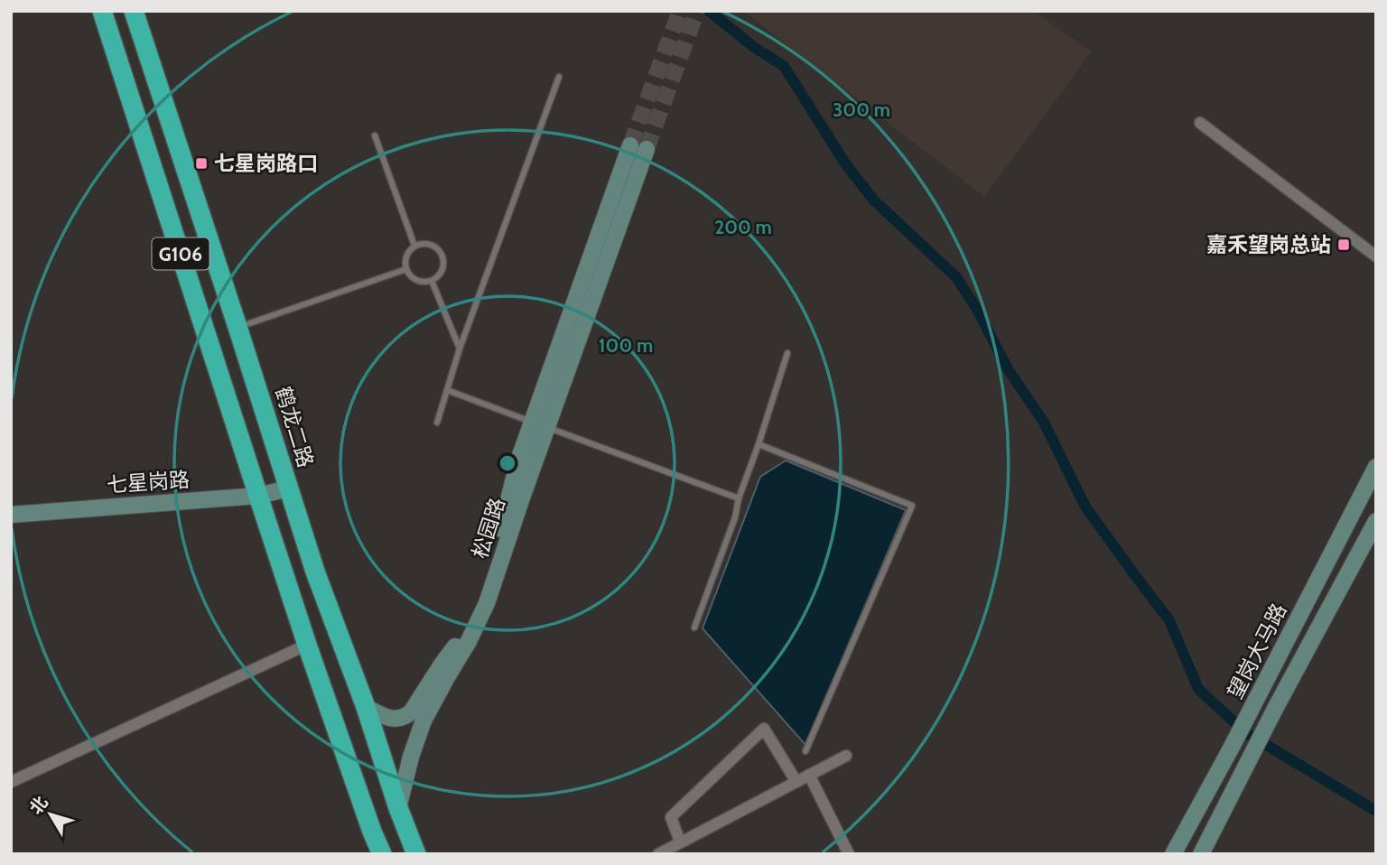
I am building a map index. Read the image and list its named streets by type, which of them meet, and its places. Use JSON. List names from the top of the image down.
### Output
{
  "streets": {
    "highway": ["G106", "鹤龙二路"],
    "street": ["七星岗路", "松园路", "望岗大马路"]
  },
  "crossings": [
    ["G106", "七星岗路"],
    ["鹤龙二路", "七星岗路"],
    ["鹤龙二路", "松园路"]
  ],
  "places": {
    "transit": ["七星岗路口", "嘉禾望岗总站"]
  },
  "north": "top left",
  "rings": ["300 m", "200 m", "100 m"]
}
